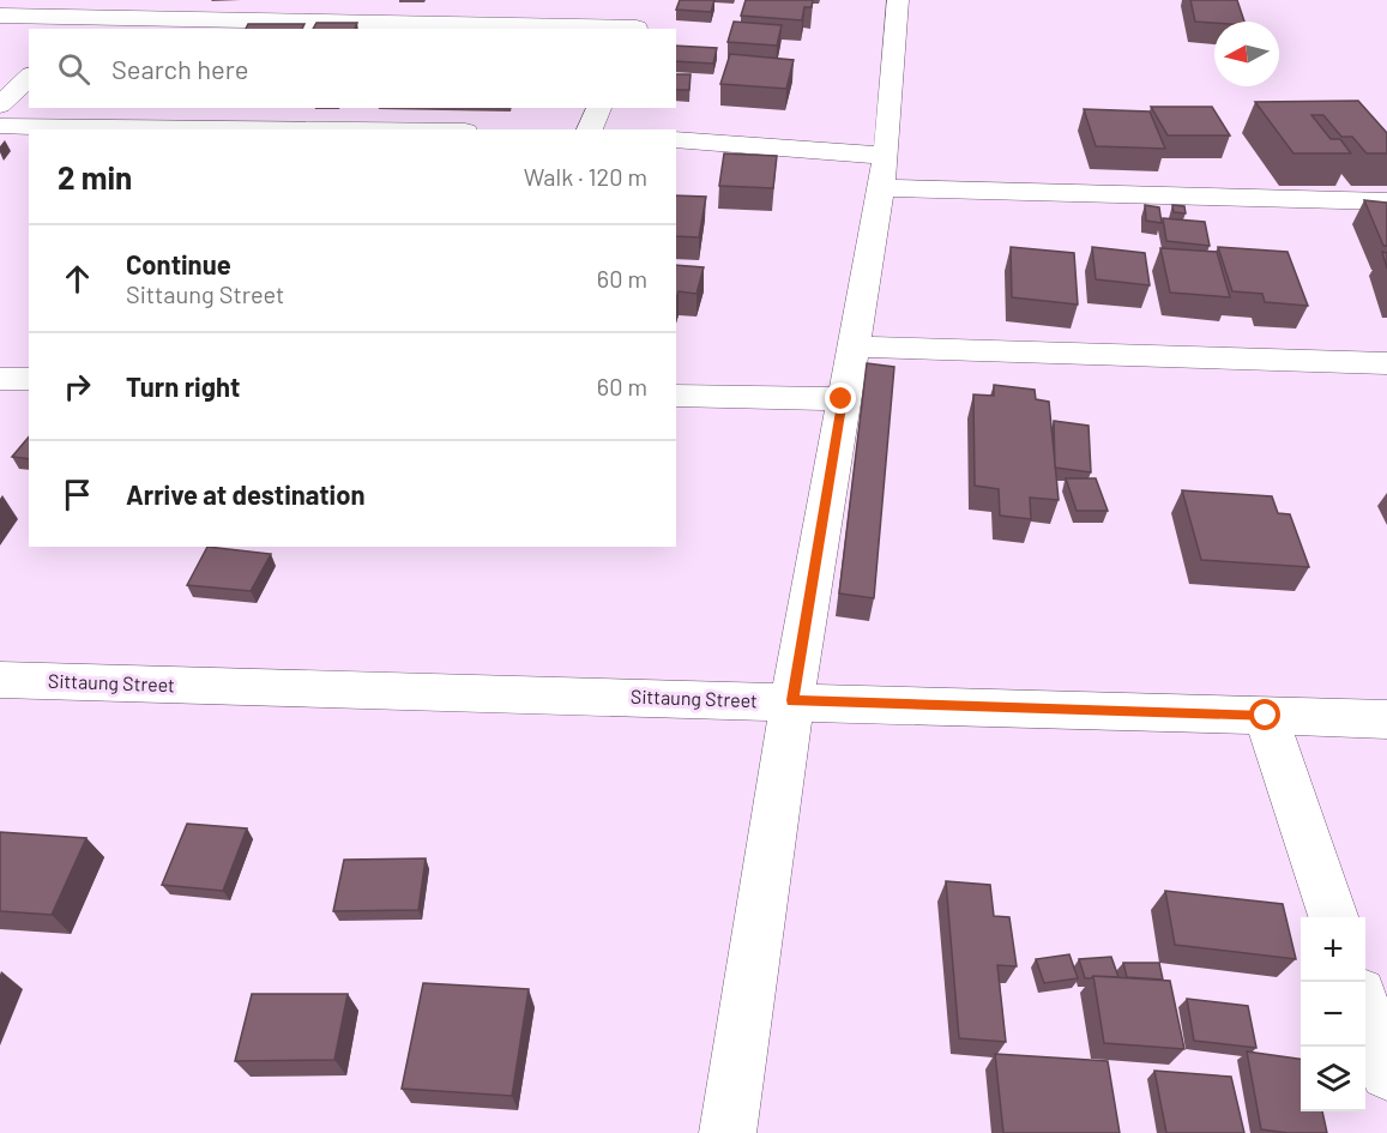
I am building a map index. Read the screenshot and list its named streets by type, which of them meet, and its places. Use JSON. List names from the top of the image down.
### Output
{
  "streets": {
    "street": ["Sittaung Street"]
  },
  "north": "left",
  "page": {
    "search": "Search here",
    "heading": ["2 min", "Walk · 120 m"],
    "list": [
      ["Continue", "Sittaung Street", "60 m"],
      ["Turn right", "60 m"],
      "Arrive at destination"
    ],
    "map_buttons": ["+", "−"]
  }
}
